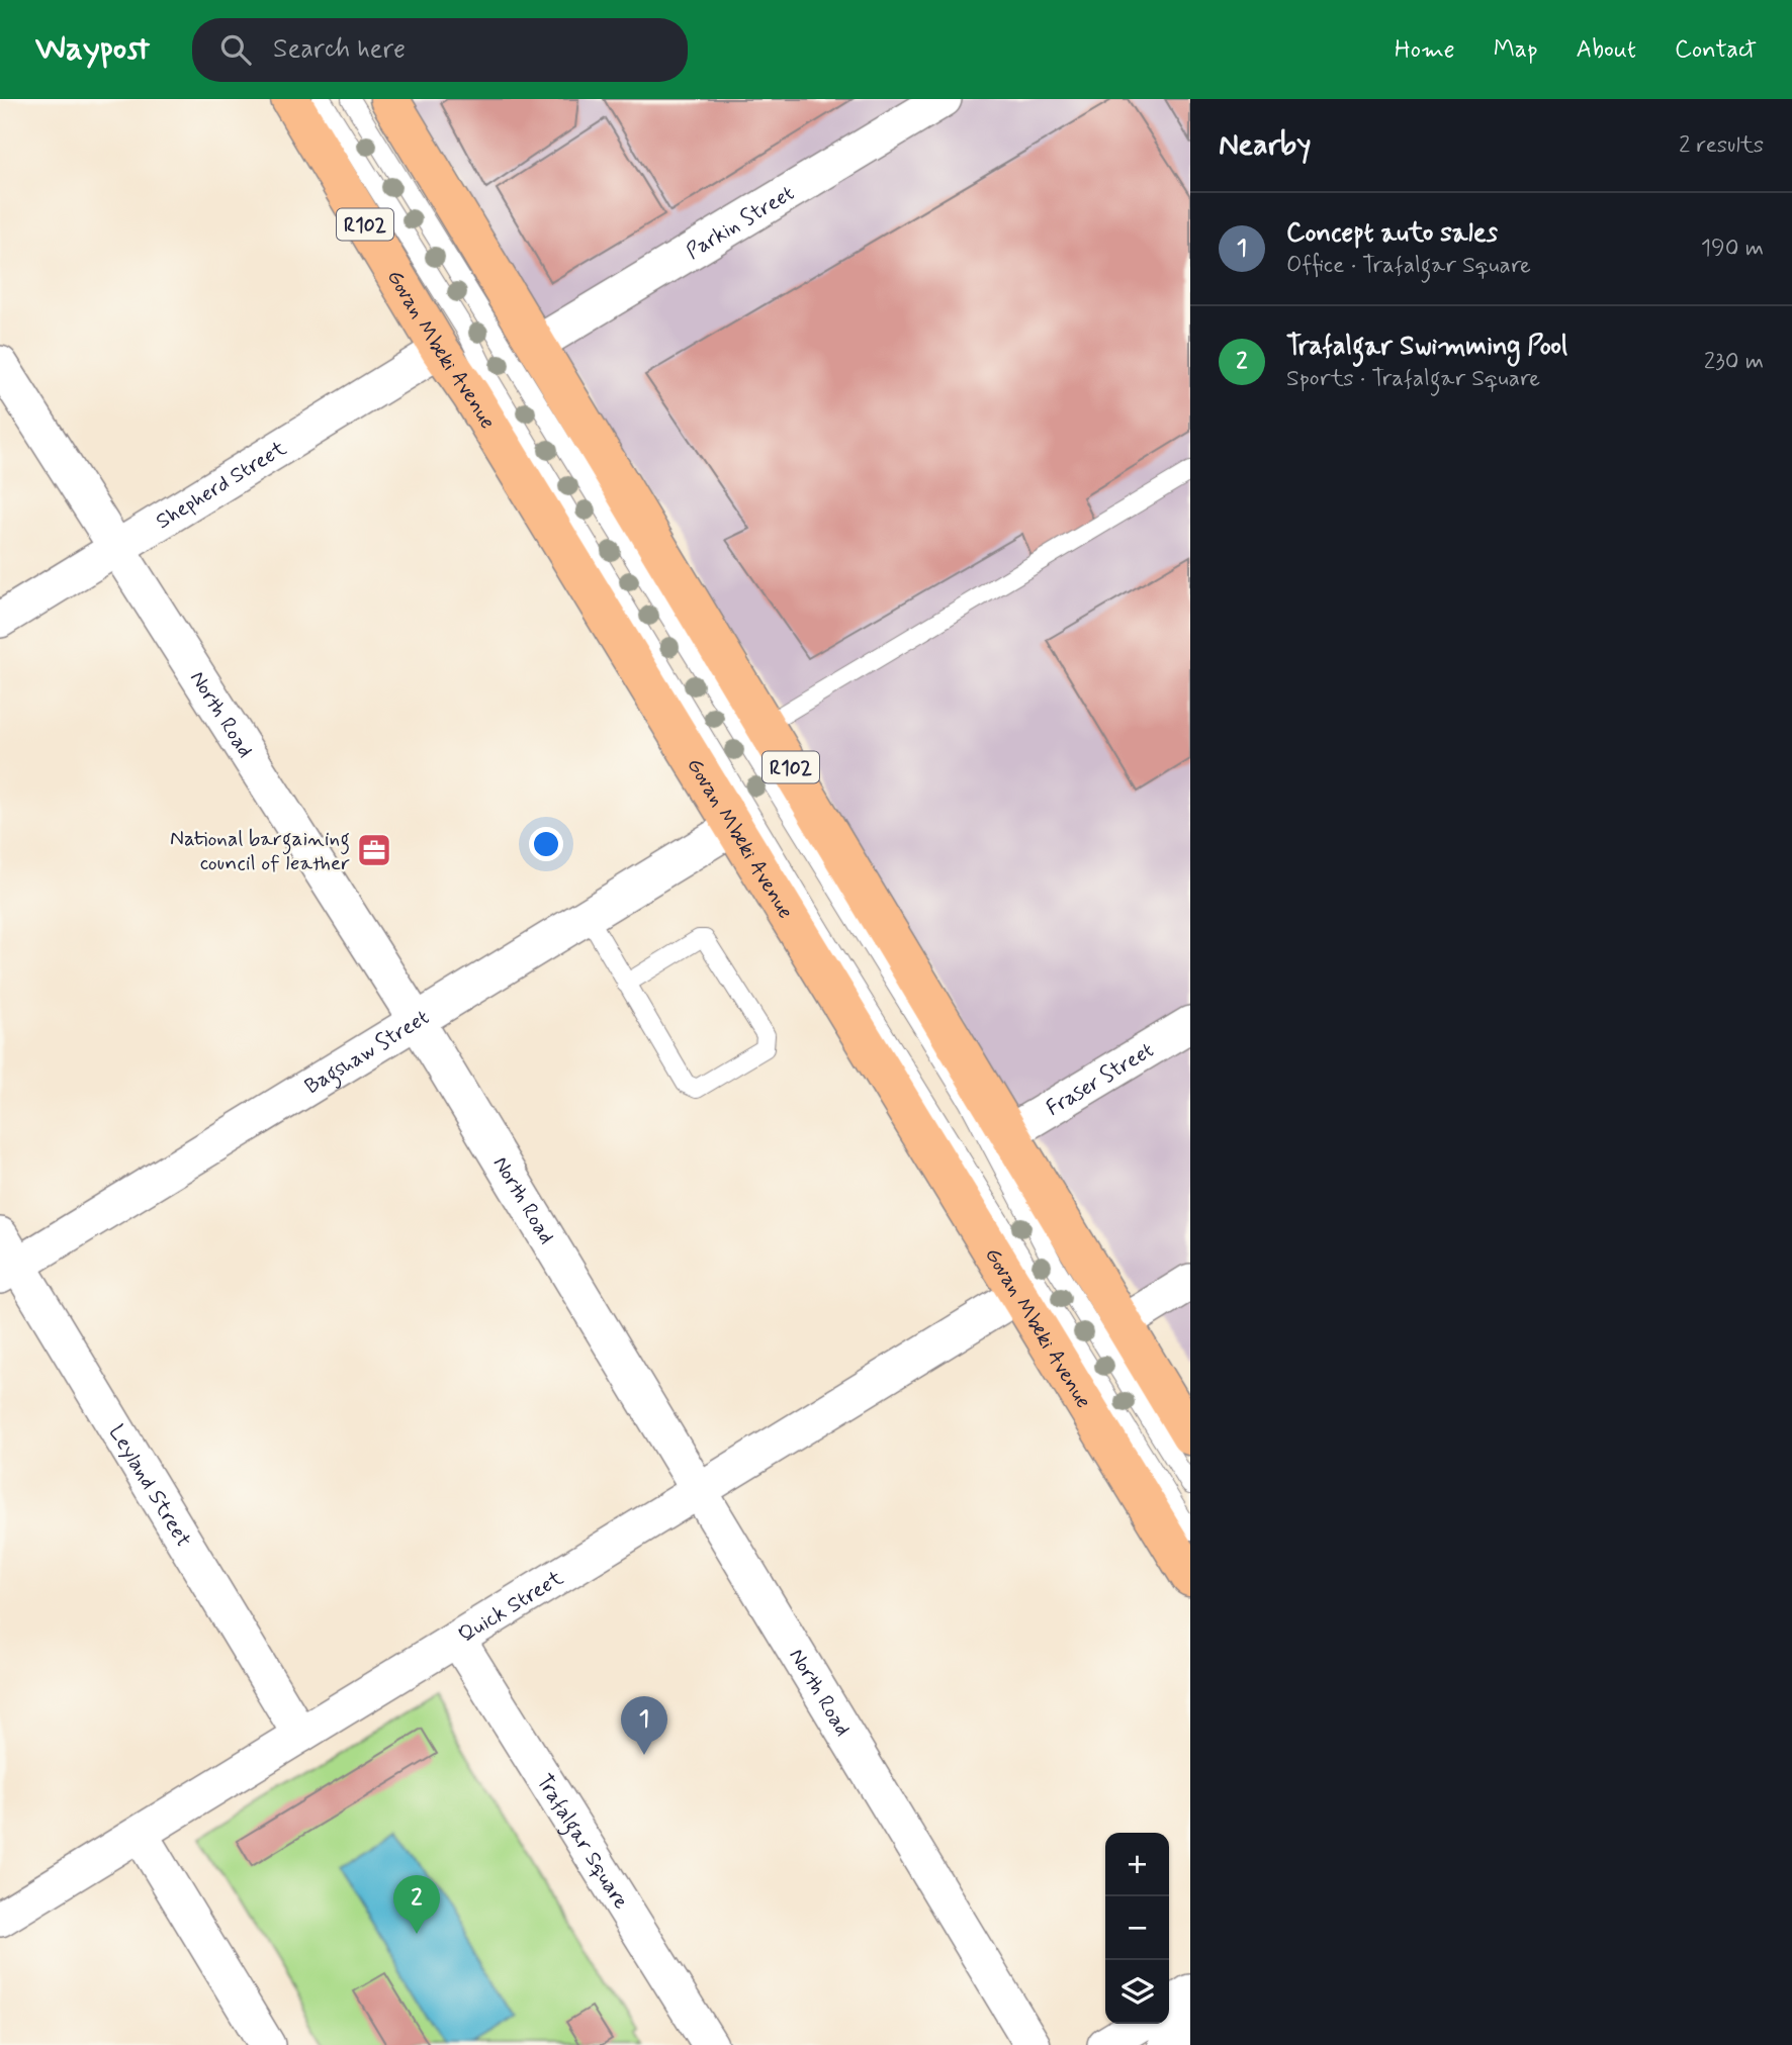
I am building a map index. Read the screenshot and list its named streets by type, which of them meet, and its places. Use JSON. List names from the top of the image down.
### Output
{
  "streets": {
    "main road": ["R102", "Govan Mbeki Avenue"],
    "street": [
      "Parkin Street",
      "Shepherd Street",
      "North Road",
      "Bagshaw Street",
      "Fraser Street",
      "Leyland Street",
      "Quick Street",
      "Trafalgar Square"
    ]
  },
  "crossings": [
    ["Parkin Street", "R102"],
    ["R102", "Fraser Street"],
    ["Govan Mbeki Avenue", "Shepherd Street"],
    ["Govan Mbeki Avenue", "Bagshaw Street"],
    ["Govan Mbeki Avenue", "Quick Street"],
    ["Shepherd Street", "North Road"],
    ["North Road", "Bagshaw Street"],
    ["North Road", "Quick Street"],
    ["Bagshaw Street", "Leyland Street"],
    ["Leyland Street", "Quick Street"],
    ["Quick Street", "Trafalgar Square"]
  ],
  "places": {
    "office": ["National bargaining council of leather"]
  },
  "page": {
    "header": "Waypost",
    "search": "Search here",
    "nav": [
      "Home",
      "Map",
      "About",
      "Contact"
    ],
    "heading": ["Nearby", "2 results"],
    "list": [
      {
        "mark": "1",
        "name": "Concept auto sales",
        "note": "Office · Trafalgar Square",
        "value": "190 m"
      },
      {
        "mark": "2",
        "name": "Trafalgar Swimming Pool",
        "note": "Sports · Trafalgar Square",
        "value": "230 m"
      }
    ],
    "pins": ["1", "2"],
    "map_buttons": ["+", "−"]
  }
}
